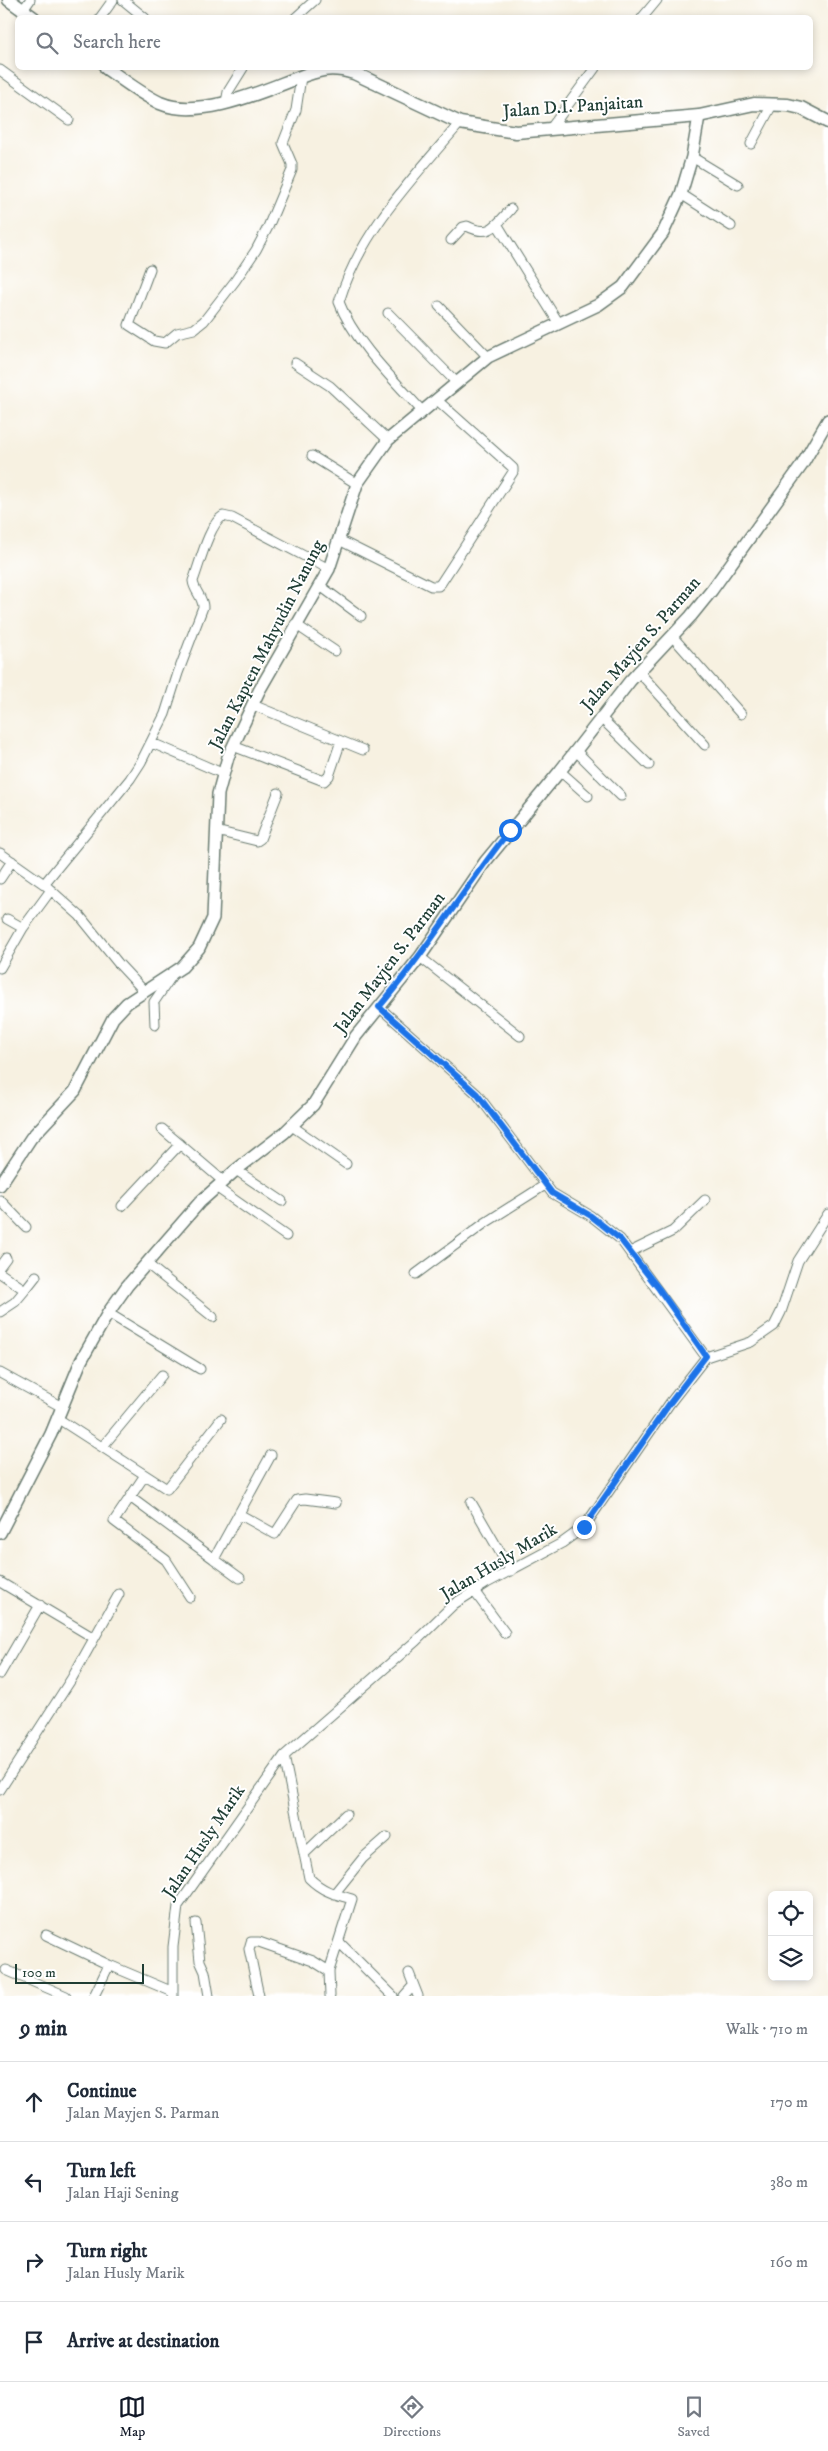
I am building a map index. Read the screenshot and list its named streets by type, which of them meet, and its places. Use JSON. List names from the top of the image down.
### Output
{
  "streets": {
    "main road": ["Jalan D.I. Panjaitan"],
    "street": ["Jalan Mayjen S. Parman", "Jalan Kapten Mahyudin Nanung", "Jalan Husly Marik"]
  },
  "crossings": [
    ["Jalan D.I. Panjaitan", "Jalan Kapten Mahyudin Nanung"]
  ],
  "scale_bar": "100 m",
  "page": {
    "search": "Search here",
    "scale": "100 m",
    "heading": ["9 min", "Walk · 710 m"],
    "list": [
      ["Continue", "Jalan Mayjen S. Parman", "170 m"],
      ["Turn left", "Jalan Haji Sening", "380 m"],
      ["Turn right", "Jalan Husly Marik", "160 m"],
      "Arrive at destination"
    ],
    "nav": ["Map", "Directions", "Saved"]
  }
}
